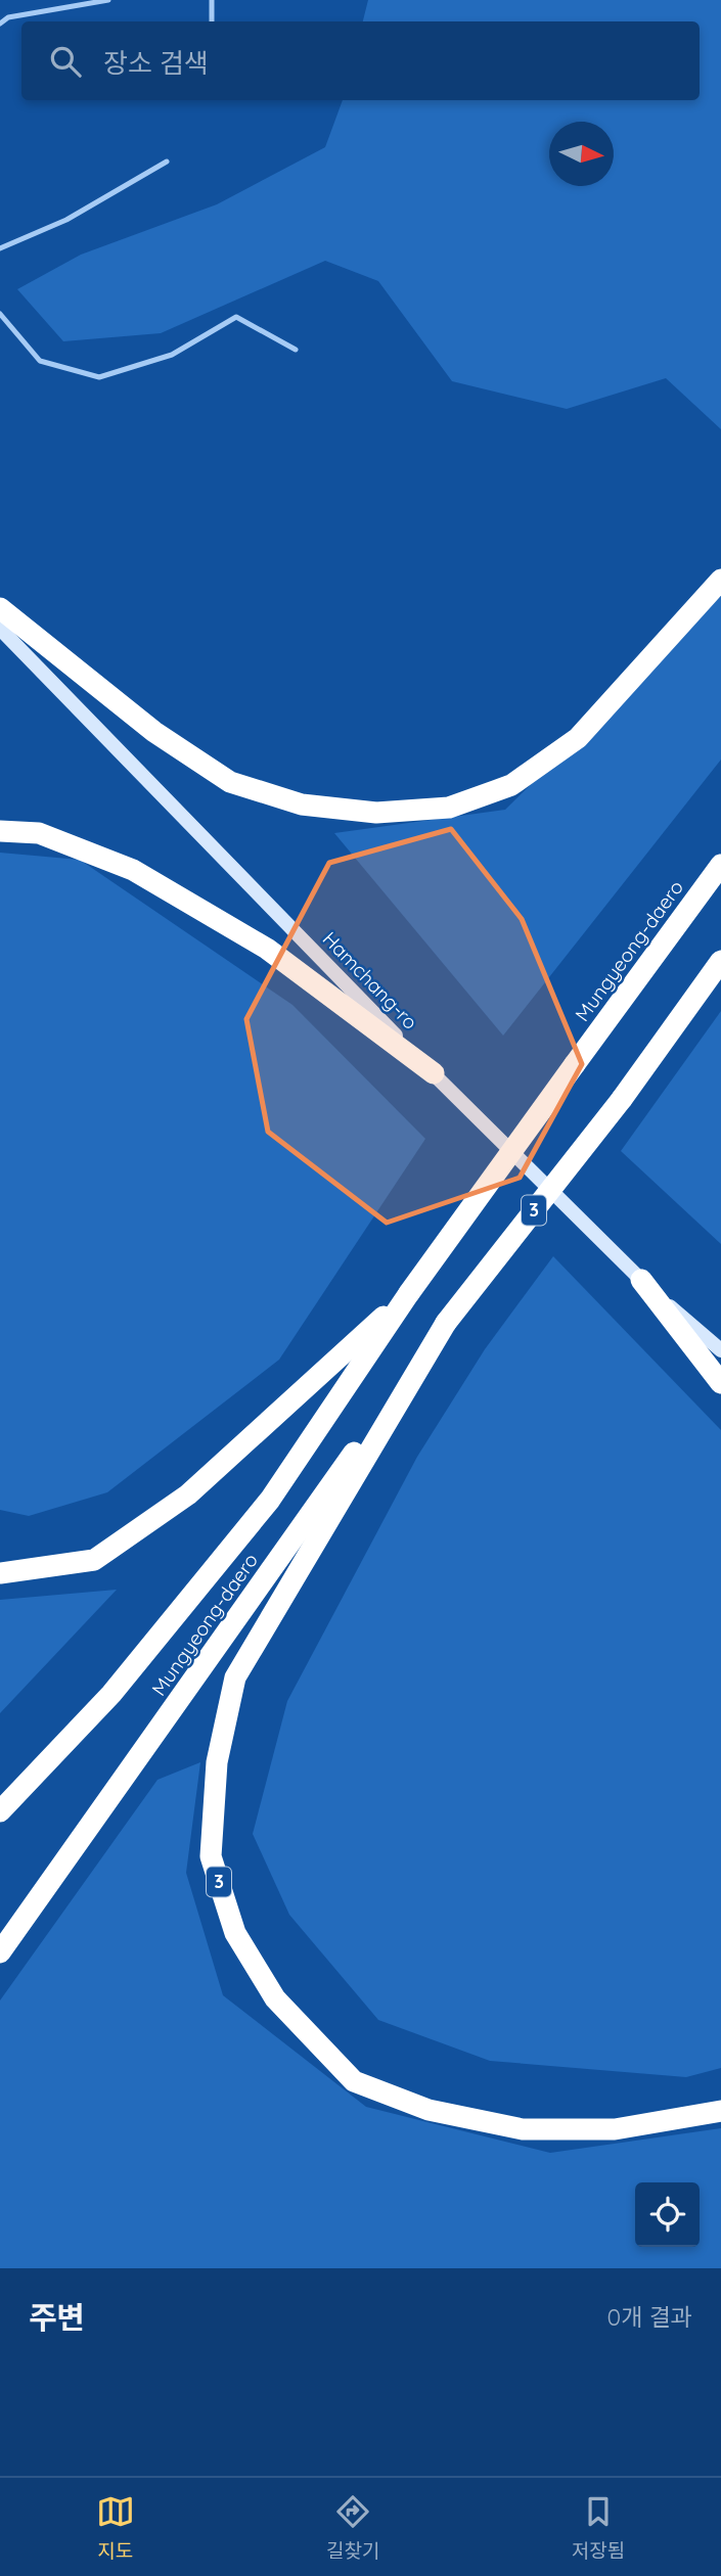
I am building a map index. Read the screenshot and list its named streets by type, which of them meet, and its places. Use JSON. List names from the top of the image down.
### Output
{
  "streets": {
    "highway": ["Mungyeong-daero", "3"],
    "main road": ["Hamchang-ro"]
  },
  "crossings": [
    ["Mungyeong-daero", "3"]
  ],
  "north": "right",
  "page": {
    "search": "장소 검색",
    "heading": ["주변", "0개 결과"],
    "nav": ["지도", "길찾기", "저장됨"]
  }
}
